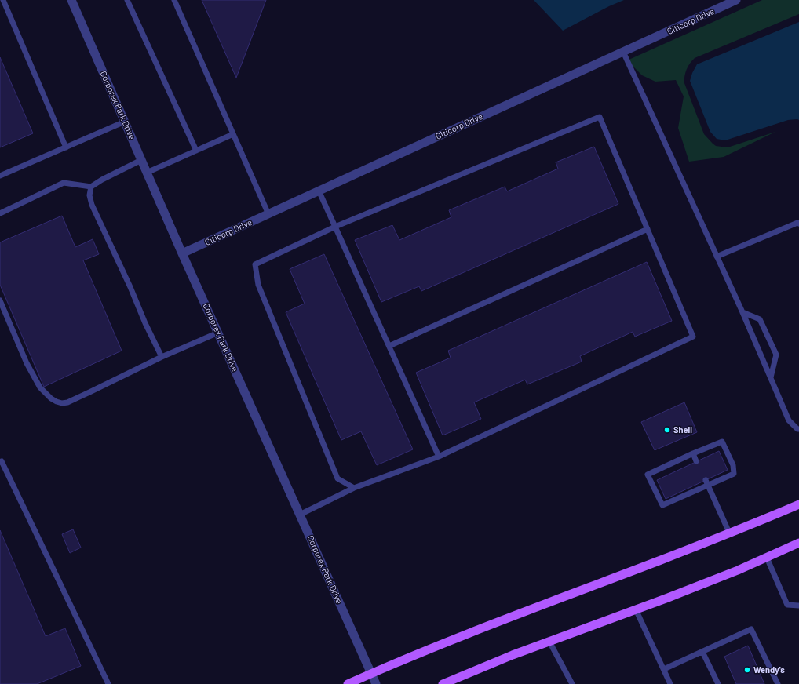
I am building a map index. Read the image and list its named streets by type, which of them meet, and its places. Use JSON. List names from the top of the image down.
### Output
{
  "streets": {
    "street": ["Citicorp Drive", "Corporex Park Drive"]
  },
  "crossings": [
    ["Citicorp Drive", "Corporex Park Drive"]
  ],
  "places": ["Shell", "Wendy's"]
}
